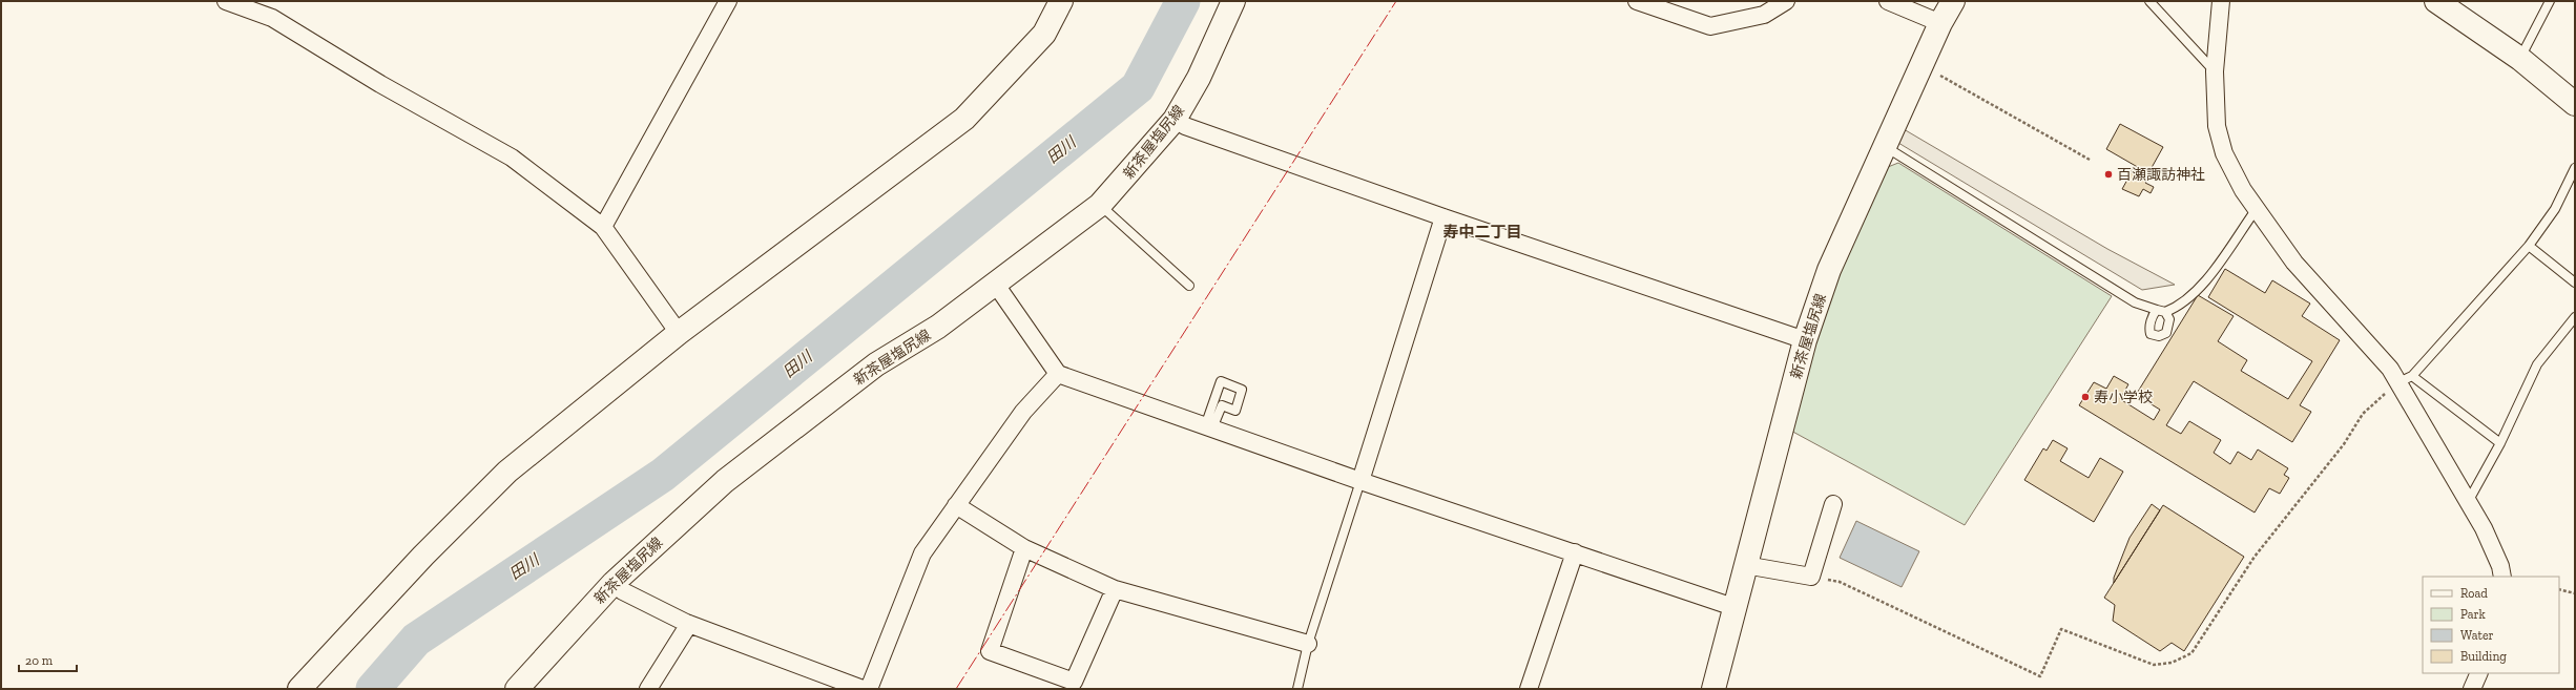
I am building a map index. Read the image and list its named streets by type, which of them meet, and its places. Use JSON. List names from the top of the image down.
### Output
{
  "streets": {
    "main road": ["新茶屋塩尻線"]
  },
  "districts": ["寿中二丁目"],
  "water": ["田川"],
  "places": ["百瀬諏訪神社", "寿小学校"],
  "legend": [
    "Road",
    "Park",
    "Water",
    "Building"
  ],
  "scale_bar": "20 m"
}
